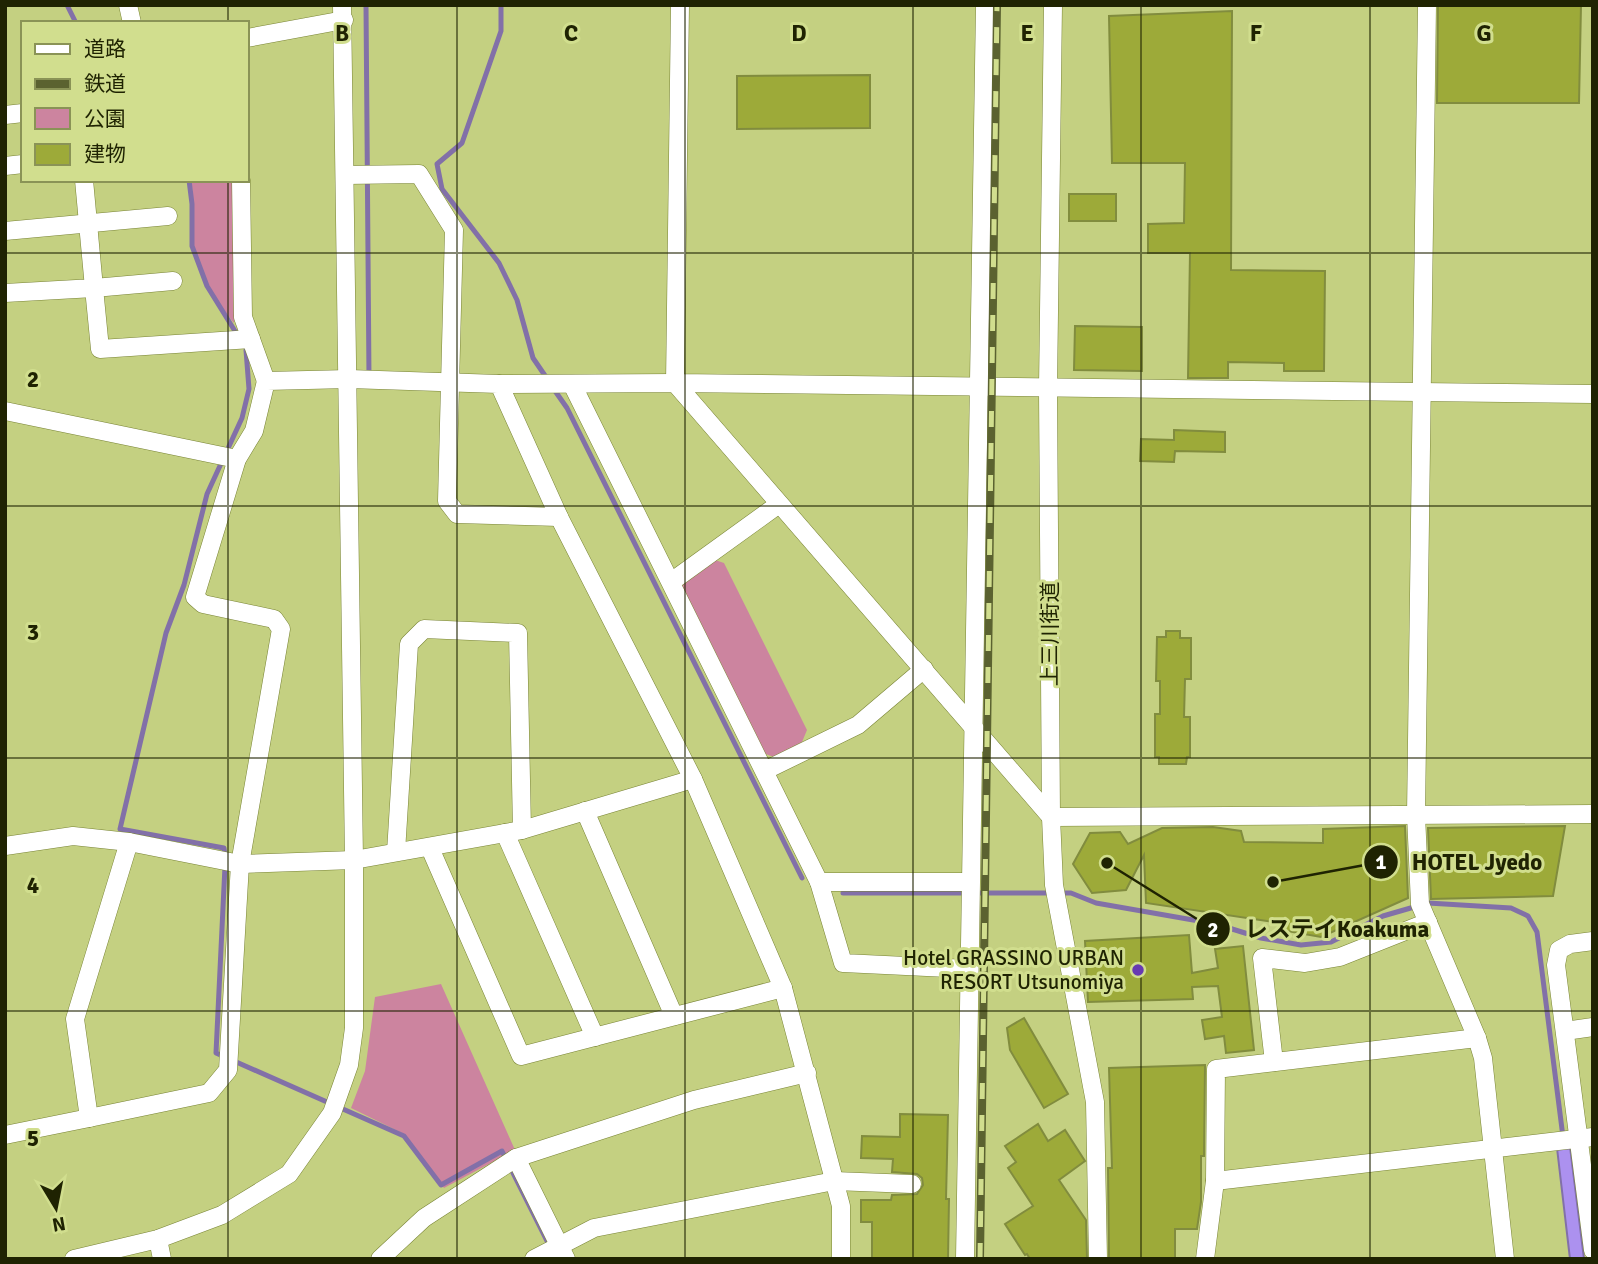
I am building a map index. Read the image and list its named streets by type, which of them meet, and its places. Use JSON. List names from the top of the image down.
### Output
{
  "streets": {
    "street": ["上三川街道"]
  },
  "places": ["レステイKoakuma", "HOTEL Jyedo", "Hotel GRASSINO URBAN RESORT Utsunomiya"],
  "legend": [
    "道路",
    "鉄道",
    "公園",
    "建物"
  ],
  "north": "bottom",
  "grid": {
    "columns": [
      "B",
      "C",
      "D",
      "E",
      "F",
      "G"
    ],
    "rows": [
      "2",
      "3",
      "4",
      "5"
    ]
  }
}
